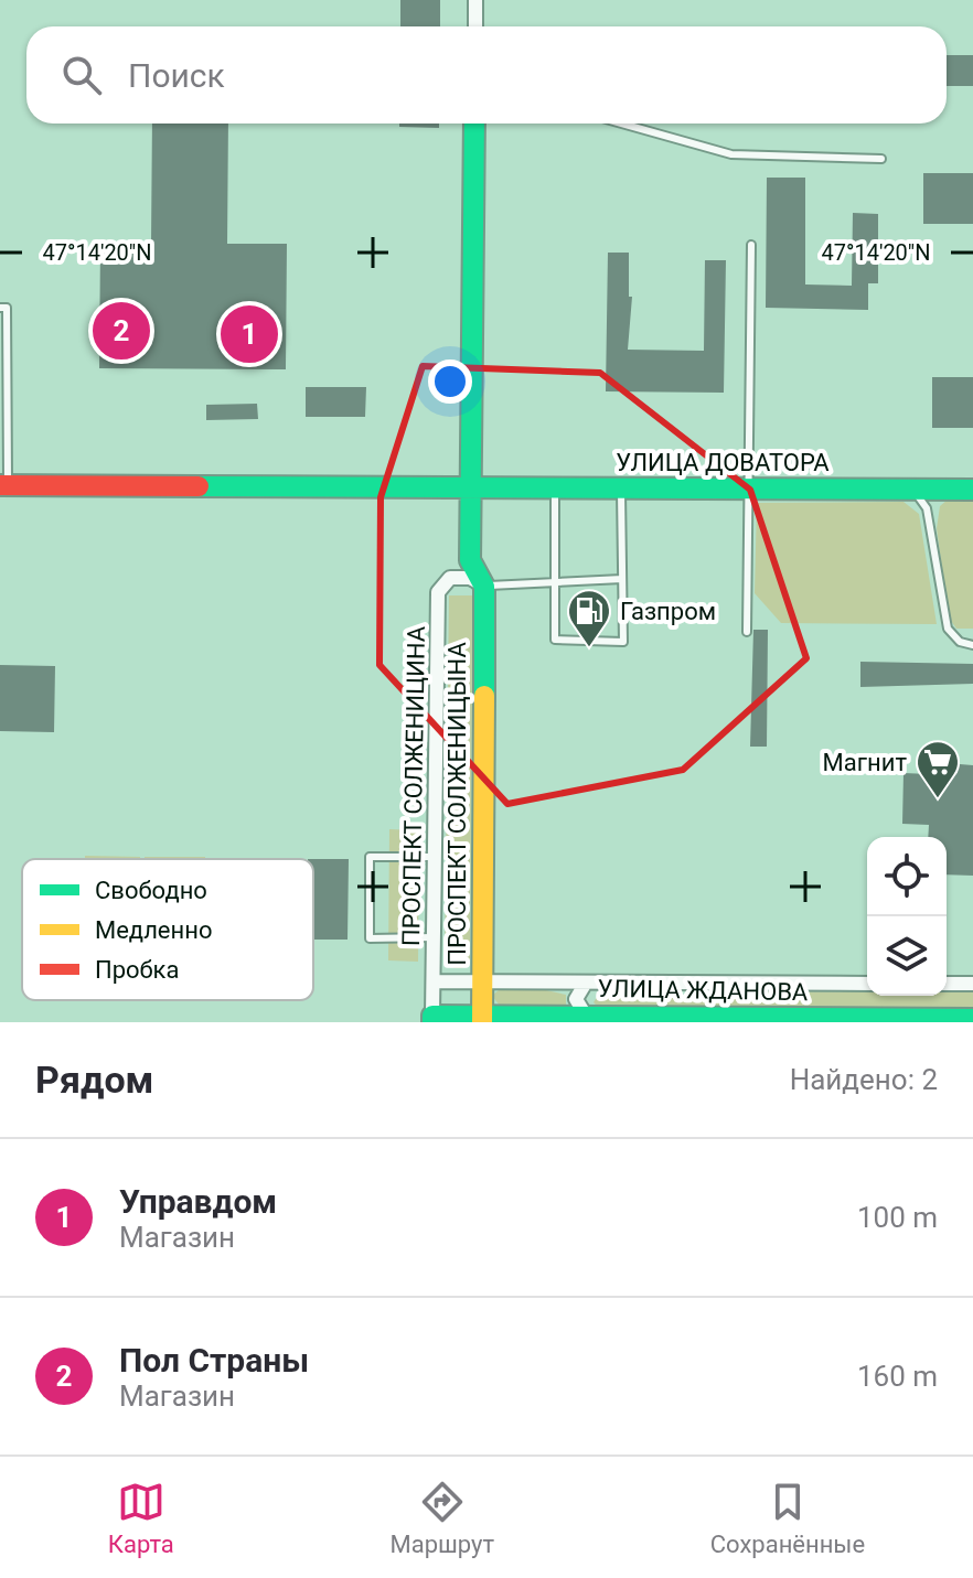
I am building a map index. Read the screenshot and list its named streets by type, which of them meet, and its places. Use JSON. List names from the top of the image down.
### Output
{
  "streets": {
    "street": [
      "УЛИЦА ДОВАТОРА",
      "ПРОСПЕКТ СОЛЖЕНИЦИНА",
      "ПРОСПЕКТ СОЛЖЕНИЦЫНА",
      "УЛИЦА ЖДАНОВА"
    ]
  },
  "crossings": [
    ["ПРОСПЕКТ СОЛЖЕНИЦИНА", "ПРОСПЕКТ СОЛЖЕНИЦЫНА"],
    ["ПРОСПЕКТ СОЛЖЕНИЦИНА", "УЛИЦА ЖДАНОВА"],
    ["ПРОСПЕКТ СОЛЖЕНИЦЫНА", "УЛИЦА ЖДАНОВА"]
  ],
  "places": {
    "fuel station": ["Газпром"],
    "supermarket": ["Магнит"]
  },
  "legend": ["Свободно", "Медленно", "Пробка"],
  "page": {
    "search": "Поиск",
    "pins": ["2", "1"],
    "heading": ["Рядом", "Найдено: 2"],
    "list": [
      {
        "mark": "1",
        "name": "Управдом",
        "note": "Магазин",
        "value": "100 m"
      },
      {
        "mark": "2",
        "name": "Пол Страны",
        "note": "Магазин",
        "value": "160 m"
      }
    ],
    "nav": ["Карта", "Маршрут", "Сохранённые"]
  },
  "coordinates": ["47°14'20\"N"]
}
